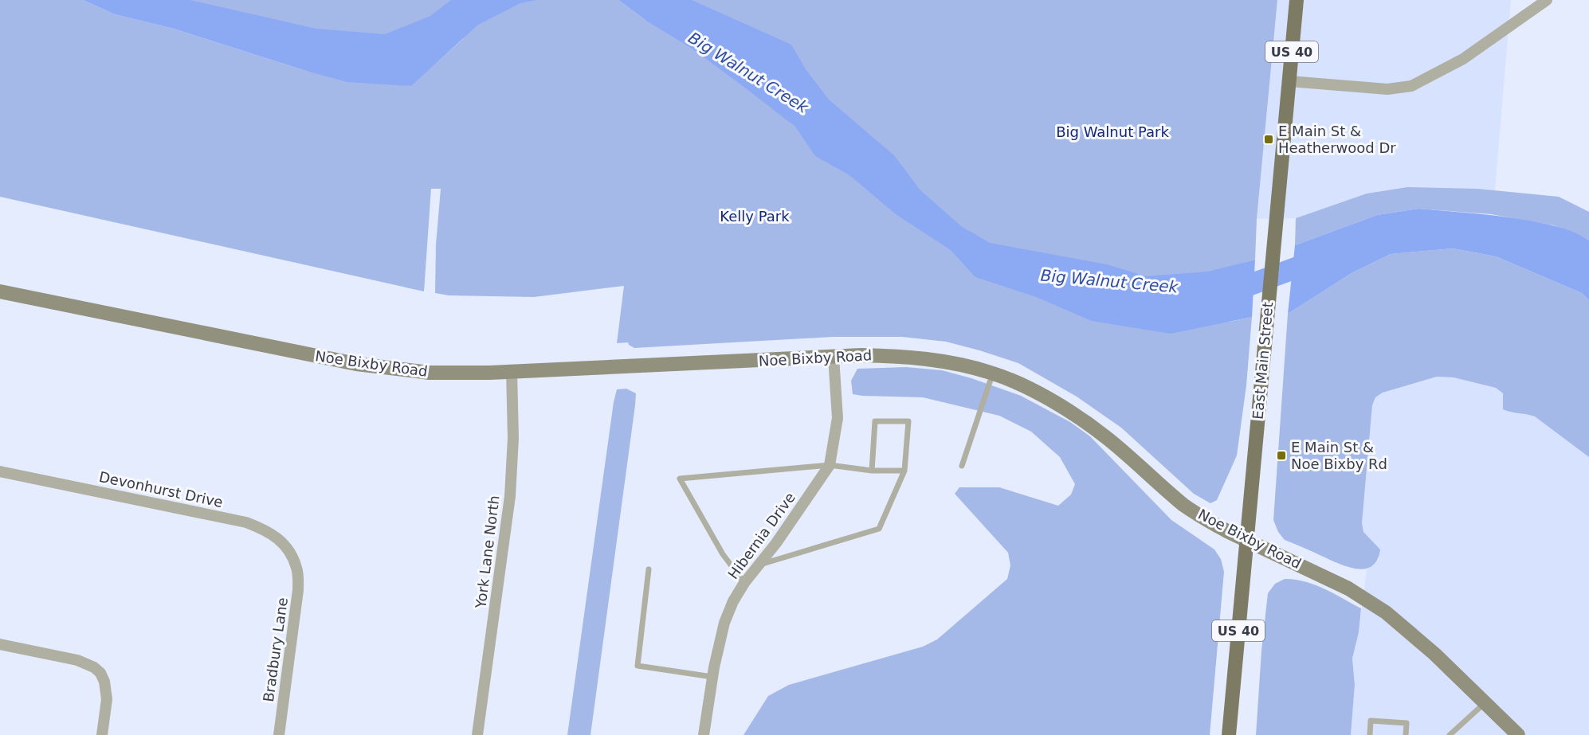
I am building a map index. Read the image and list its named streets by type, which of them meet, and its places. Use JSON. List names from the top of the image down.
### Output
{
  "streets": {
    "main road": ["US 40", "East Main Street"],
    "street": [
      "Noe Bixby Road",
      "Devonhurst Drive",
      "Hibernia Drive",
      "York Lane North",
      "Bradbury Lane"
    ]
  },
  "crossings": [
    ["Noe Bixby Road", "East Main Street"],
    ["Noe Bixby Road", "Hibernia Drive"],
    ["Noe Bixby Road", "York Lane North"],
    ["Devonhurst Drive", "Bradbury Lane"]
  ],
  "water": ["Big Walnut Creek"],
  "parks": ["Big Walnut Park", "Kelly Park"],
  "places": {
    "transit": ["E Main St & Heatherwood Dr", "E Main St & Noe Bixby Rd"]
  }
}
